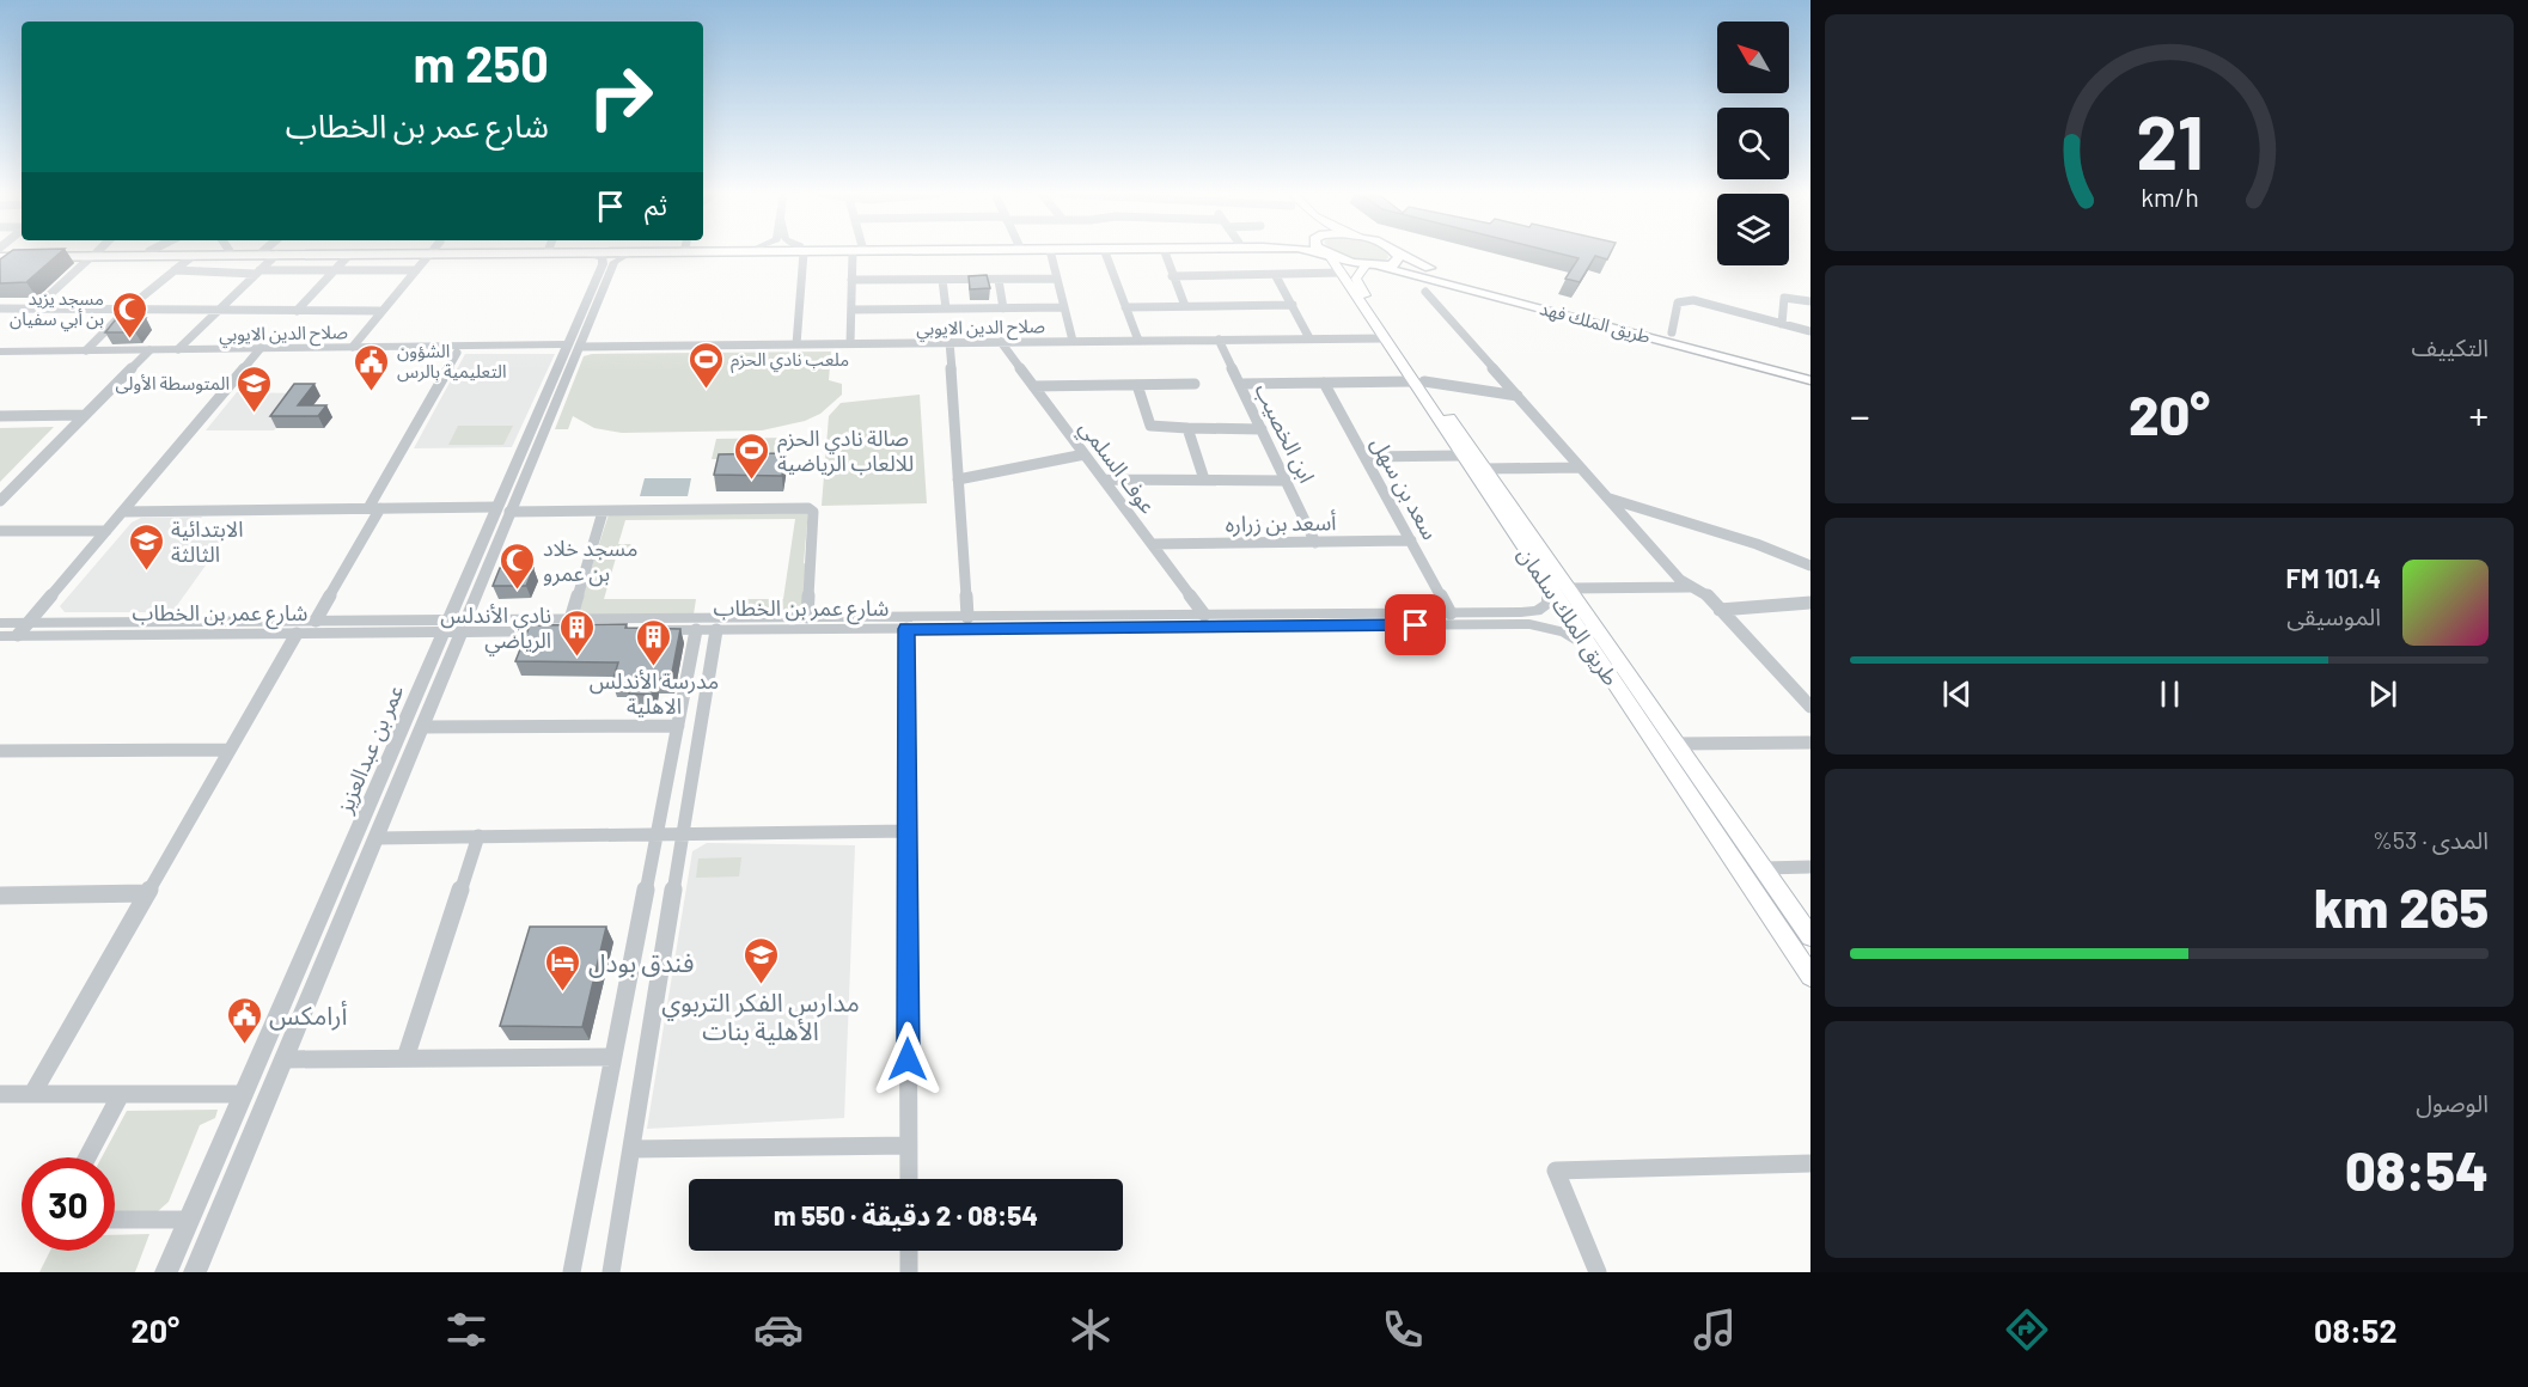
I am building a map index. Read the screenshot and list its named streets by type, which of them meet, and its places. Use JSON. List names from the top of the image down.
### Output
{
  "streets": {
    "main road": ["طريق الملك فهد", "طريق الملك سلمان"],
    "street": [
      "صلاح الدين الايوبي",
      "ابن الخصيب",
      "عوف السلمي",
      "سعد بن سهل",
      "أسعد بن زراره",
      "شارع عمر بن الخطاب",
      "عمر بن عبدالعزيز"
    ]
  },
  "crossings": [
    ["طريق الملك فهد", "طريق الملك سلمان"],
    ["صلاح الدين الايوبي", "ابن الخصيب"],
    ["صلاح الدين الايوبي", "عوف السلمي"],
    ["صلاح الدين الايوبي", "طريق الملك سلمان"],
    ["صلاح الدين الايوبي", "عمر بن عبدالعزيز"],
    ["ابن الخصيب", "أسعد بن زراره"],
    ["عوف السلمي", "أسعد بن زراره"],
    ["عوف السلمي", "شارع عمر بن الخطاب"],
    ["سعد بن سهل", "أسعد بن زراره"],
    ["سعد بن سهل", "شارع عمر بن الخطاب"],
    ["شارع عمر بن الخطاب", "طريق الملك سلمان"],
    ["شارع عمر بن الخطاب", "عمر بن عبدالعزيز"]
  ],
  "places": {
    "mosque": ["مسجد يزيد بن أبي سفيان", "مسجد خلاد بن عمرو"],
    "sports": ["ملعب نادي الحزم", "صالة نادي الحزم للالعاب الرياضية"],
    "public building": ["الشؤون التعليمية بالرس", "أرامكس"],
    "school or university": ["المتوسطة الأولى", "الابتدائية الثالثة", "مدارس الفكر التربوي الأهلية بنات"],
    "building": ["نادي الأندلس الرياضي", "مدرسة الأندلس الاهلية"],
    "hotel": ["فندق بودل"]
  },
  "north": "top left",
  "page": {
    "turn": ["250 m", "شارع عمر بن الخطاب"],
    "then": "ثم",
    "tile": [
      "التكييف",
      ["المدى · 53%", "265 km"],
      ["الوصول", "08:54"]
    ],
    "heat": ["−", "20°", "+"],
    "song": ["101.4 FM", "الموسيقى"],
    "limit": "30",
    "trip": "08:54 · 2 دقيقة · 550 m",
    "tabs": ["08:52", "20°"],
    "gauge": ["21", "km/h"]
  }
}
